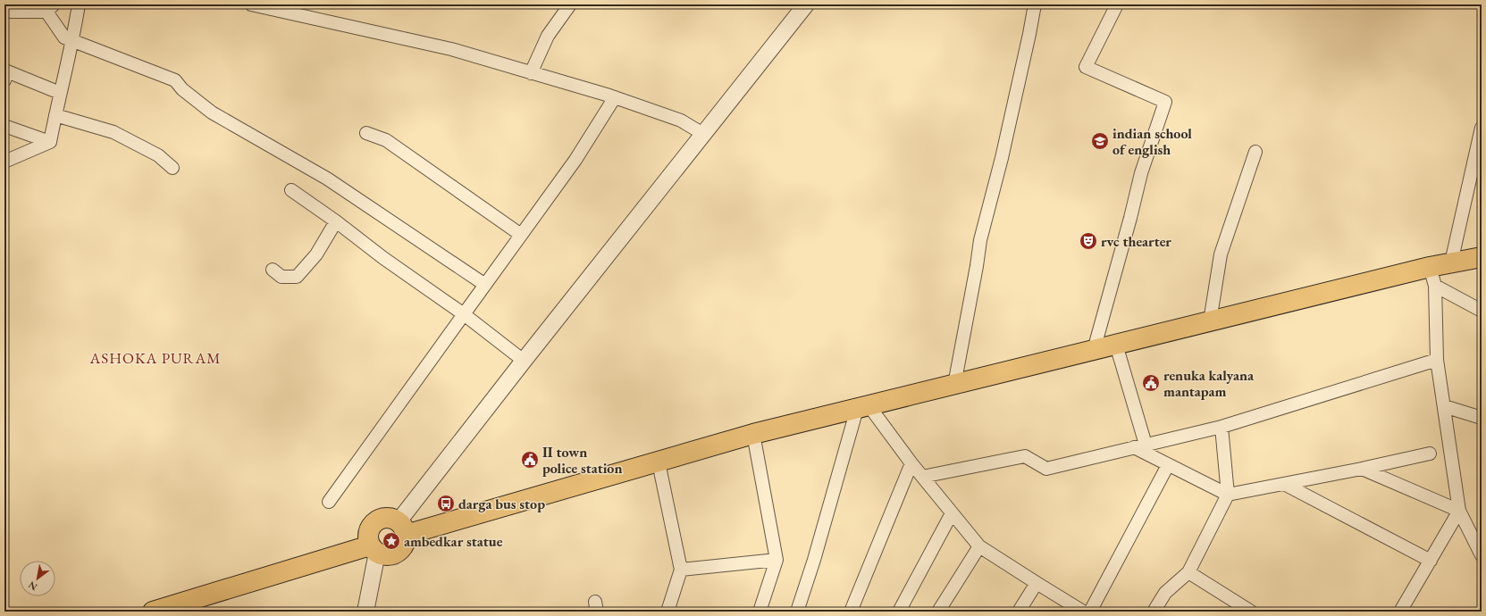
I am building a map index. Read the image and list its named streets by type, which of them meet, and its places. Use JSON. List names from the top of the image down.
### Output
{
  "districts": ["ASHOKA PURAM"],
  "places": {
    "school or university": ["indian school of english"],
    "theatre": ["rvc thearter"],
    "public building": ["renuka kalyana mantapam", "II town police station"],
    "bus stop": ["darga bus stop"],
    "place": ["ambedkar statue"]
  },
  "north": "bottom left"
}
